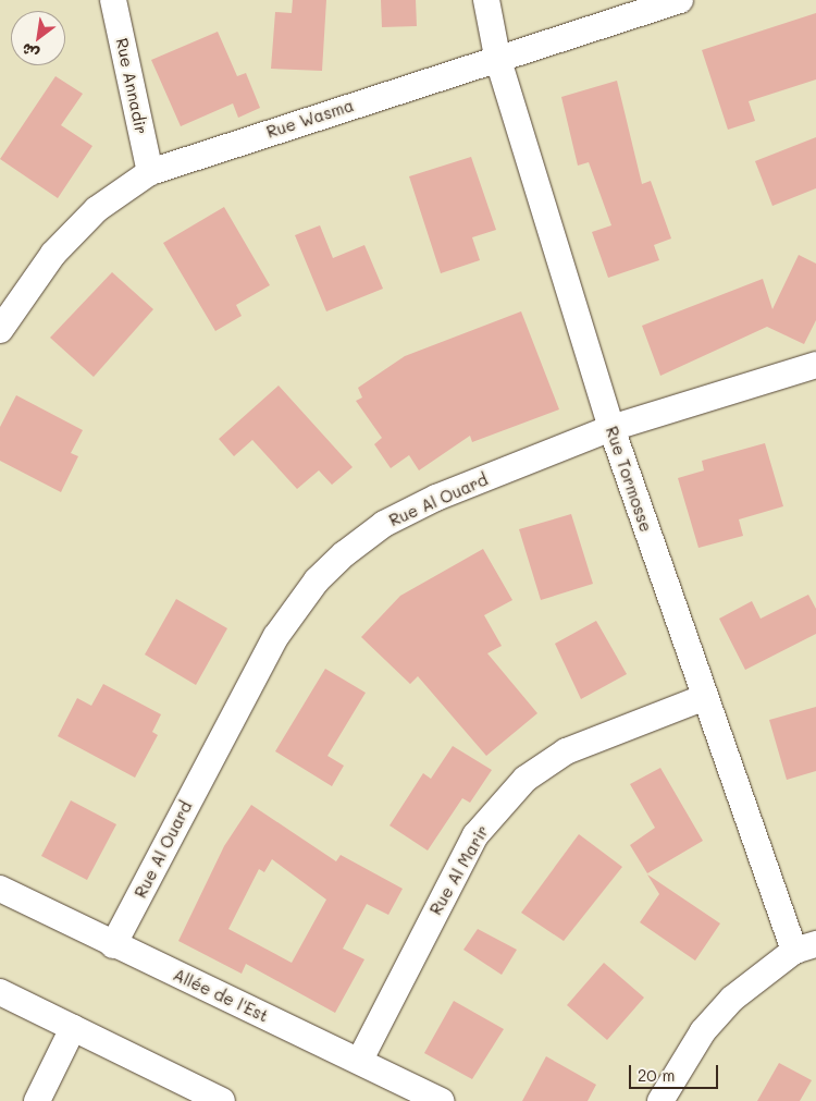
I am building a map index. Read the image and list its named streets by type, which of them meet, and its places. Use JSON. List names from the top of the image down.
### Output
{
  "streets": {
    "street": [
      "Rue Annadir",
      "Rue Wasma",
      "Rue Tormosse",
      "Rue Al Ouard",
      "Rue Al Marir",
      "Allée de l'Est"
    ]
  },
  "crossings": [
    ["Rue Annadir", "Rue Wasma"],
    ["Rue Wasma", "Rue Tormosse"],
    ["Rue Tormosse", "Rue Al Ouard"],
    ["Rue Tormosse", "Rue Al Marir"],
    ["Rue Al Ouard", "Allée de l'Est"],
    ["Rue Al Marir", "Allée de l'Est"]
  ],
  "scale_bar": "20 m",
  "north": "bottom left"
}
